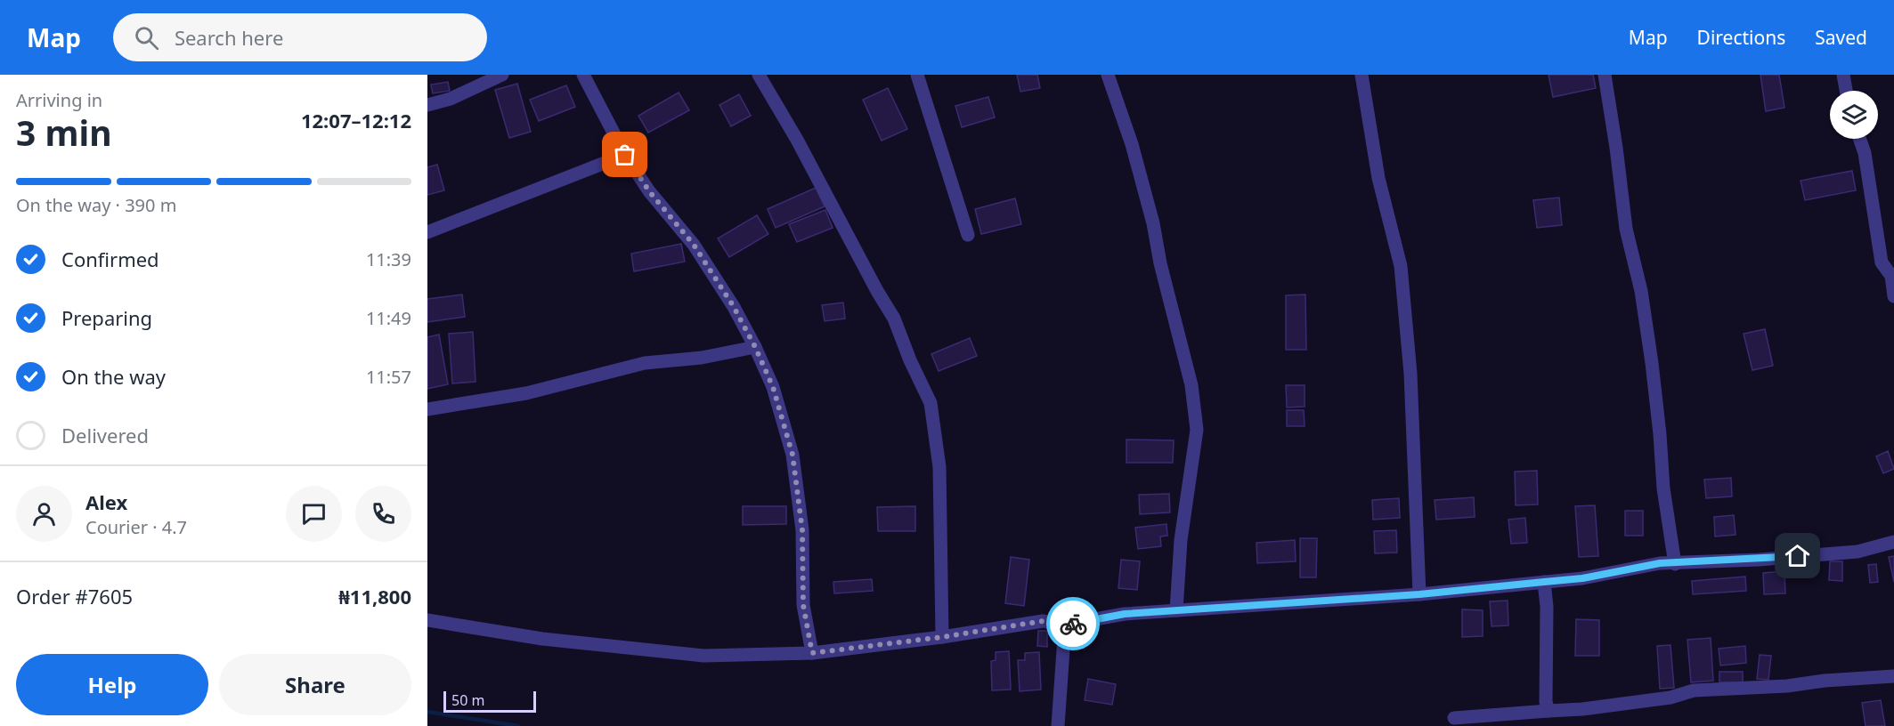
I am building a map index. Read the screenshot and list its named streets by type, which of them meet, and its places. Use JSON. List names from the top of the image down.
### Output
{
  "scale_bar": "50 m",
  "page": {
    "header": "Map",
    "search": "Search here",
    "nav": ["Map", "Directions", "Saved"],
    "heading": ["3 min", "Arriving in", "12:07–12:12"],
    "panel": [
      "Alex",
      "Courier · 4.7",
      "Order #7605",
      "₦11,800"
    ],
    "bar": "On the way · 390 m",
    "list": [
      ["Confirmed", "11:39"],
      ["Preparing", "11:49"],
      ["On the way", "11:57"],
      "Delivered"
    ],
    "buttons": ["Help", "Share"],
    "scale": "50 m"
  }
}
